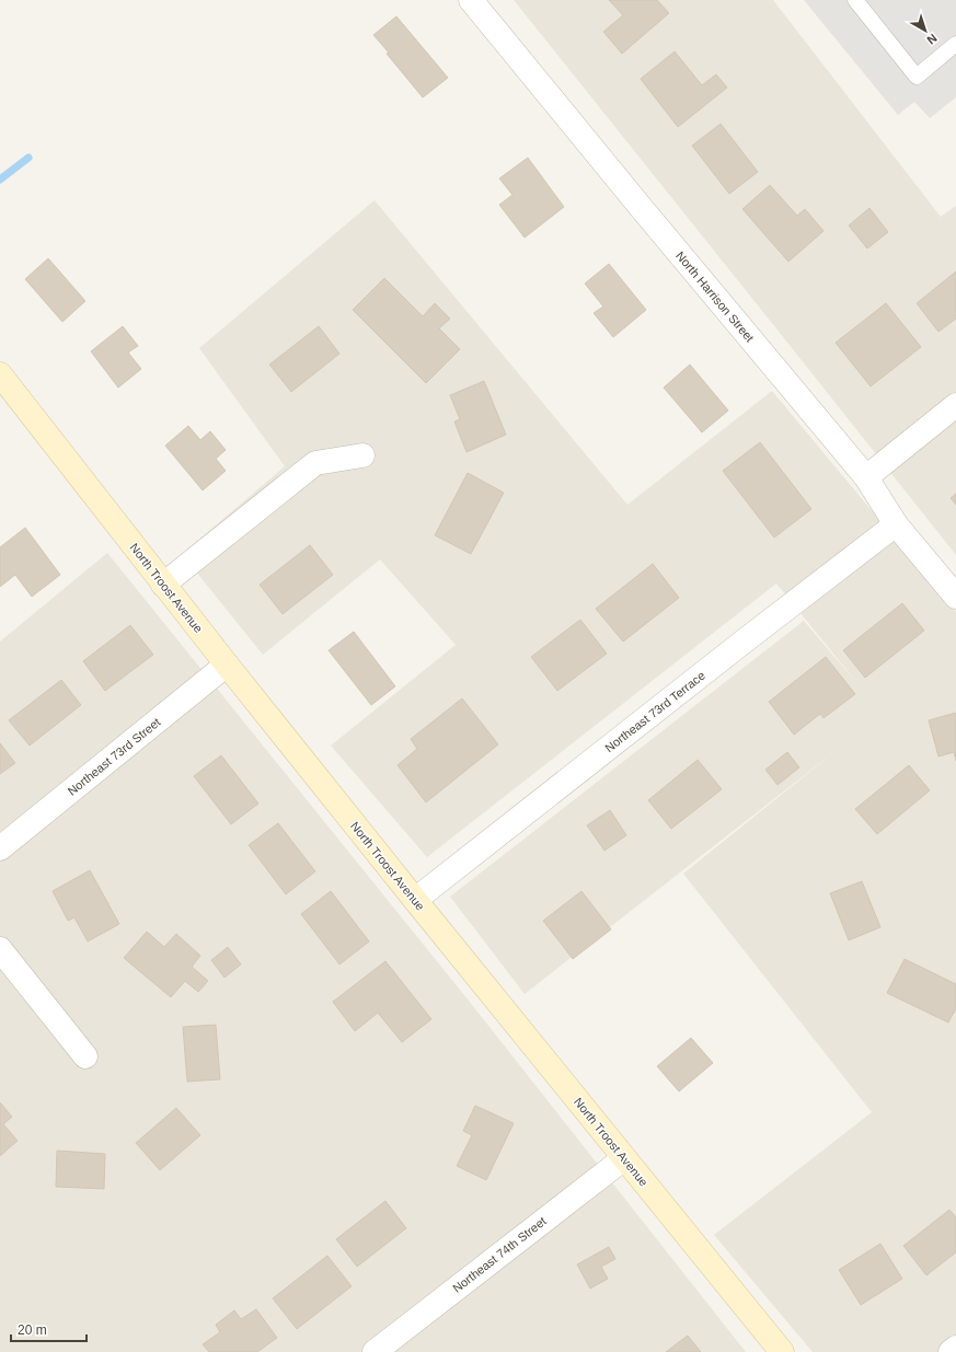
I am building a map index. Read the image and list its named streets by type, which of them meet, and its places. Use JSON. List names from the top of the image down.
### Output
{
  "streets": {
    "street": [
      "North Harrison Street",
      "North Troost Avenue",
      "Northeast 73rd Terrace",
      "Northeast 73rd Street",
      "Northeast 74th Street"
    ]
  },
  "crossings": [
    ["North Harrison Street", "Northeast 73rd Terrace"],
    ["North Troost Avenue", "Northeast 73rd Terrace"],
    ["North Troost Avenue", "Northeast 73rd Street"],
    ["North Troost Avenue", "Northeast 74th Street"]
  ],
  "scale_bar": "20 m",
  "north": "bottom right"
}
